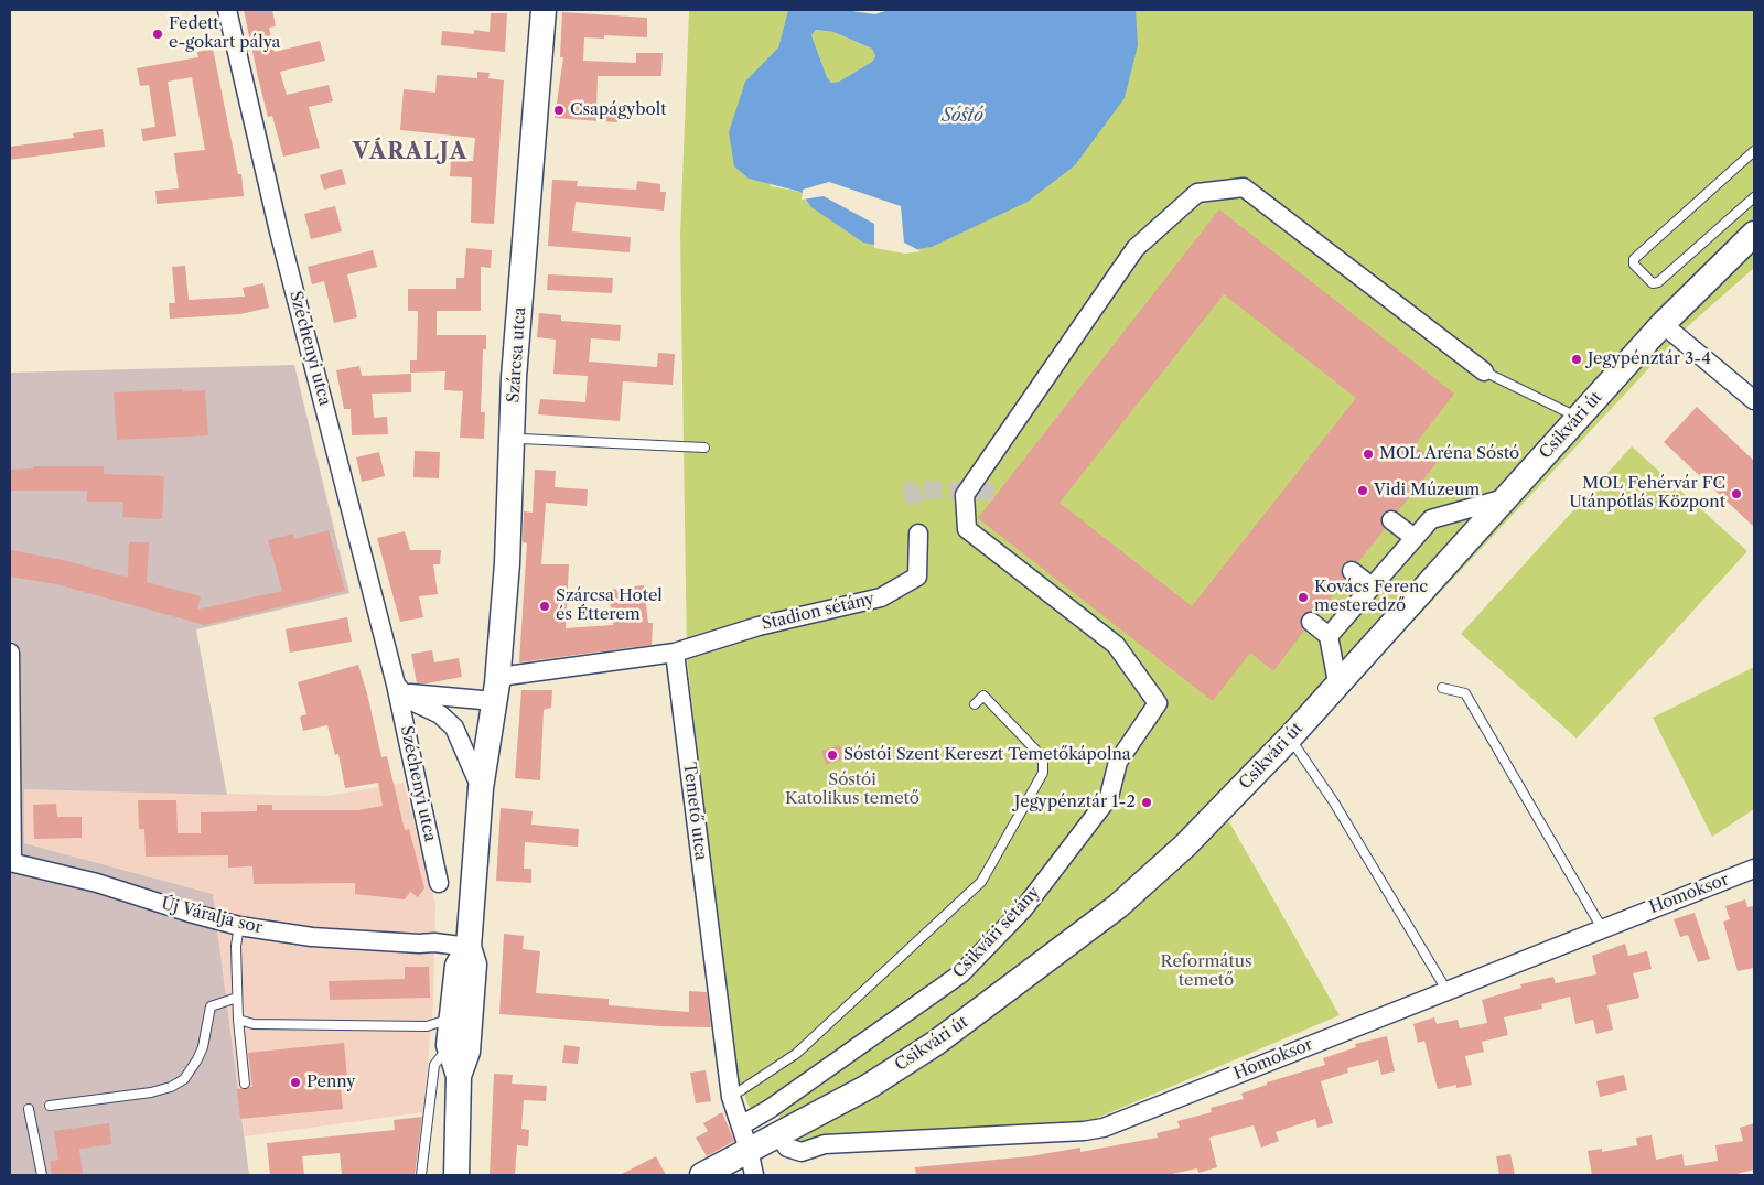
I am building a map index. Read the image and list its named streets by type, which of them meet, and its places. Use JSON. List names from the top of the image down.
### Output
{
  "streets": {
    "street": [
      "Széchenyi utca",
      "Szárcsa utca",
      "Csikvári út",
      "Stadion sétány",
      "Temető utca",
      "Homoksor",
      "Új Váralja sor",
      "Csikvári sétány"
    ]
  },
  "crossings": [
    ["Széchenyi utca", "Szárcsa utca"],
    ["Széchenyi utca", "Új Váralja sor"],
    ["Csikvári út", "Temető utca"],
    ["Csikvári út", "Homoksor"],
    ["Stadion sétány", "Temető utca"],
    ["Temető utca", "Csikvári sétány"]
  ],
  "districts": ["VÁRALJA"],
  "water": ["Sóstó"],
  "parks": ["Sóstói Katolikus temető", "Református temető"],
  "places": [
    "Fedett e-gokart pálya",
    "Csapágybolt",
    "Jegypénztár 3-4",
    "MOL Aréna Sóstó",
    "Vidi Múzeum",
    "MOL Fehérvár FC Utánpótlás Központ",
    "Kovács Ferenc mesteredző",
    "Szárcsa Hotel és Étterem",
    "Sóstói Szent Kereszt Temetőkápolna",
    "Jegypénztár 1-2",
    "Penny"
  ]
}
